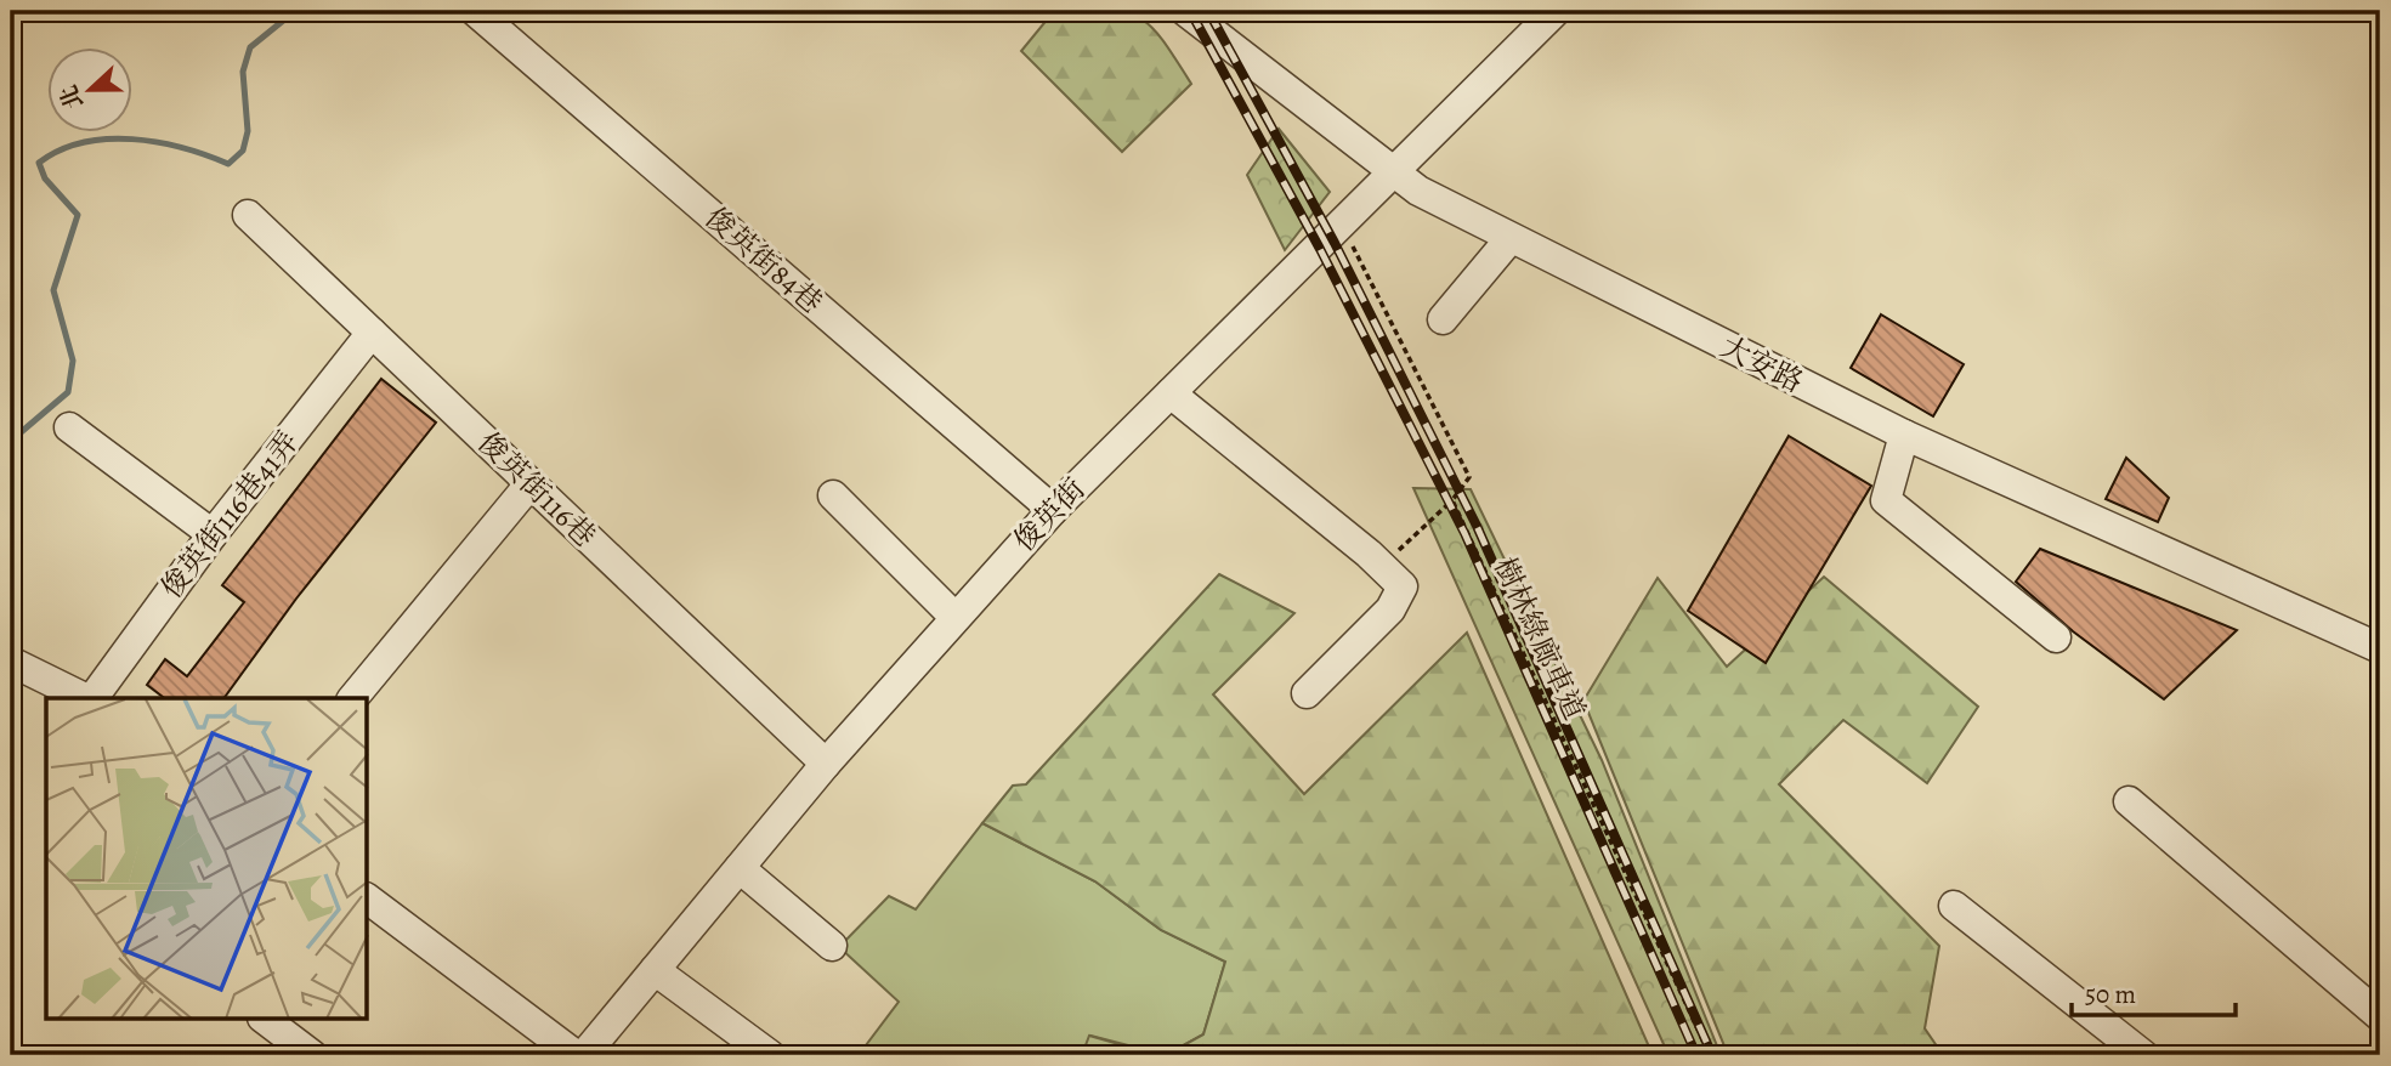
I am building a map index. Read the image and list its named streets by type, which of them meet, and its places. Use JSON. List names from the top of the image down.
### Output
{
  "streets": {
    "street": [
      "俊英街84巷",
      "大安路",
      "俊英街116巷",
      "俊英街116巷41弄",
      "俊英街"
    ],
    "path": ["樹林綠廊車道"]
  },
  "crossings": [
    ["俊英街84巷", "俊英街"],
    ["大安路", "俊英街"],
    ["俊英街116巷", "俊英街116巷41弄"],
    ["俊英街116巷", "俊英街"]
  ],
  "scale_bar": "50 m",
  "north": "left"
}
